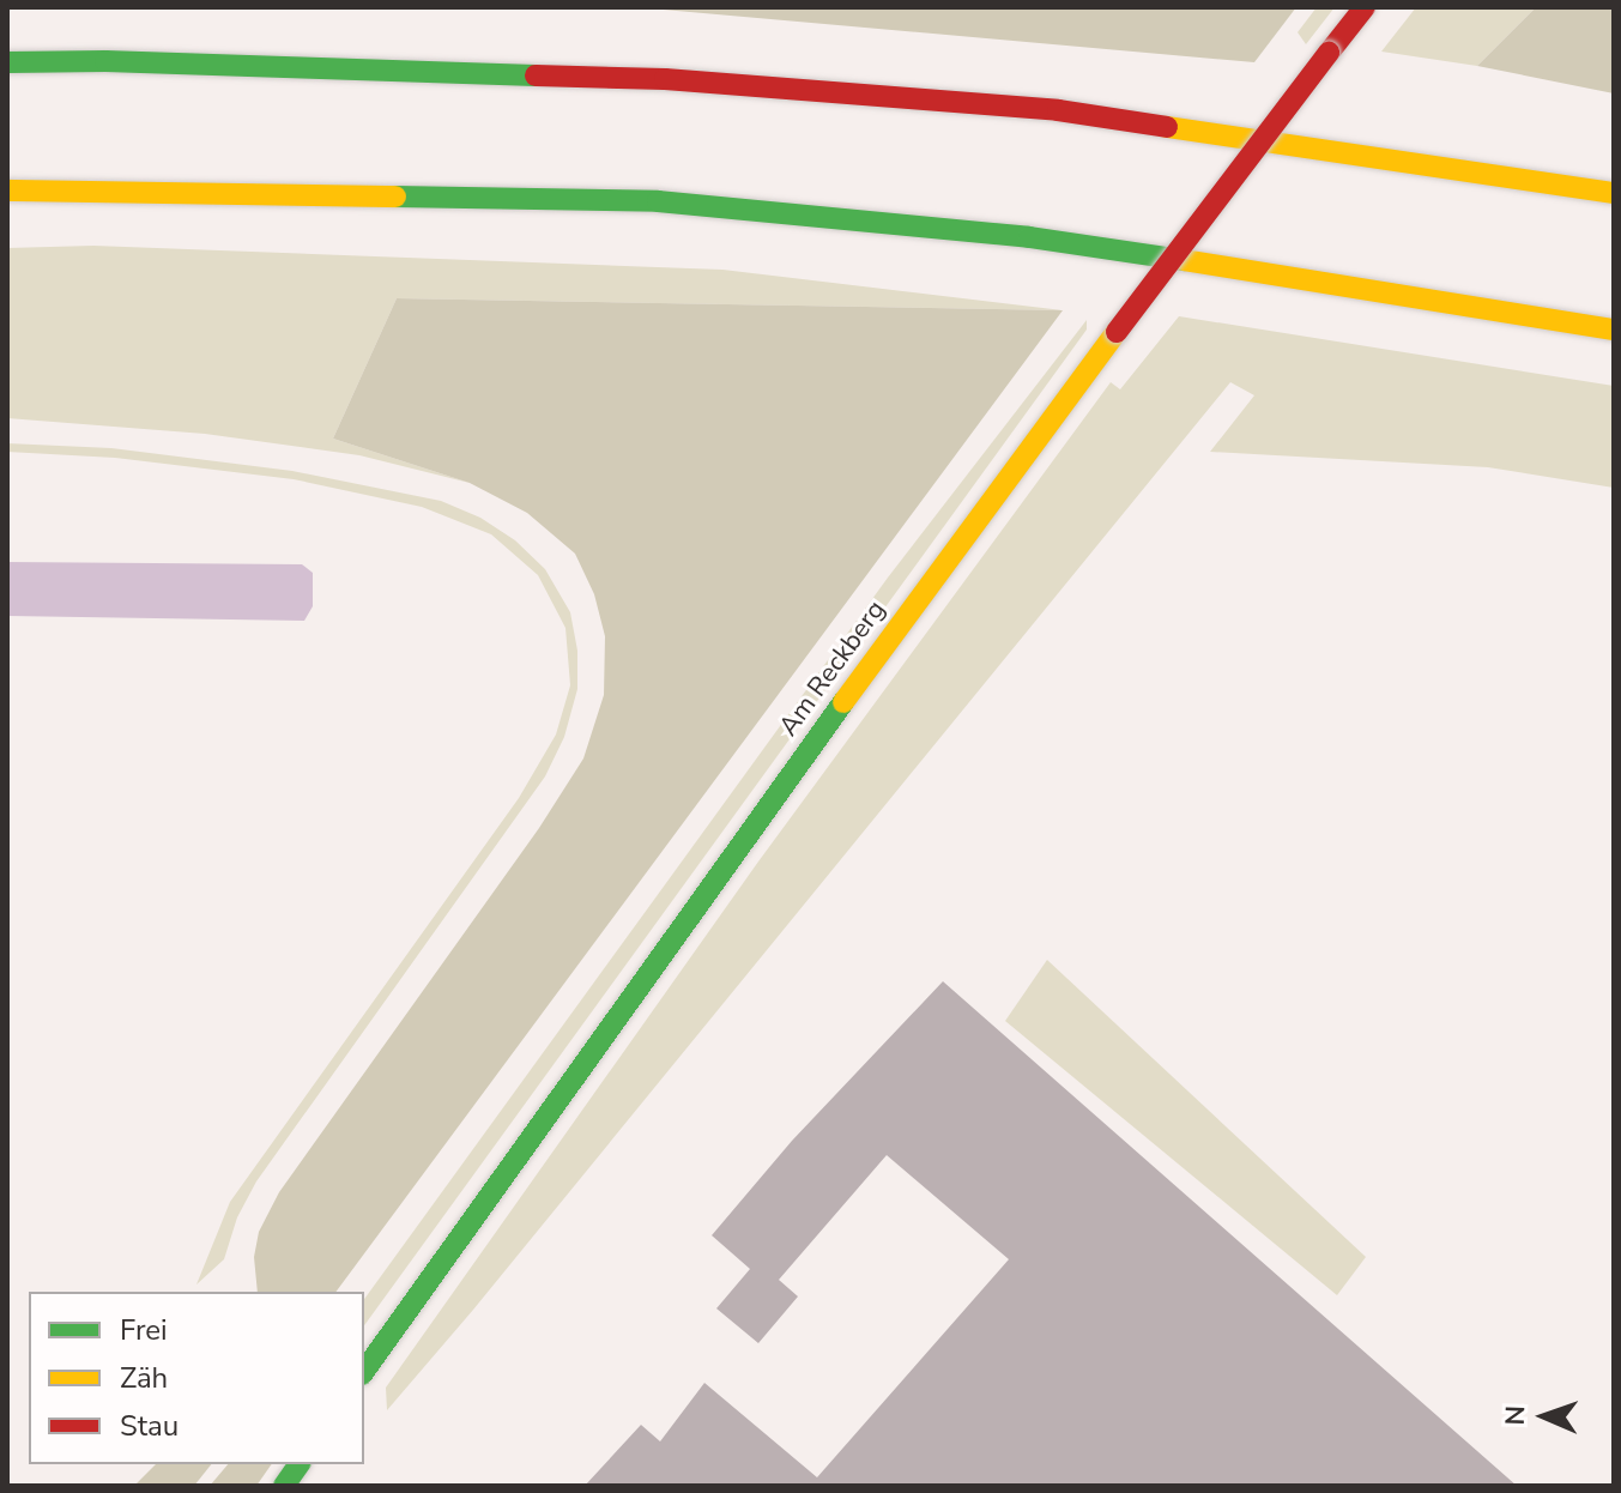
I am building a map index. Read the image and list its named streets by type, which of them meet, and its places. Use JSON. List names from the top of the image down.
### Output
{
  "streets": {
    "main road": ["Am Reckberg"]
  },
  "legend": ["Frei", "Zäh", "Stau"],
  "north": "left"
}
